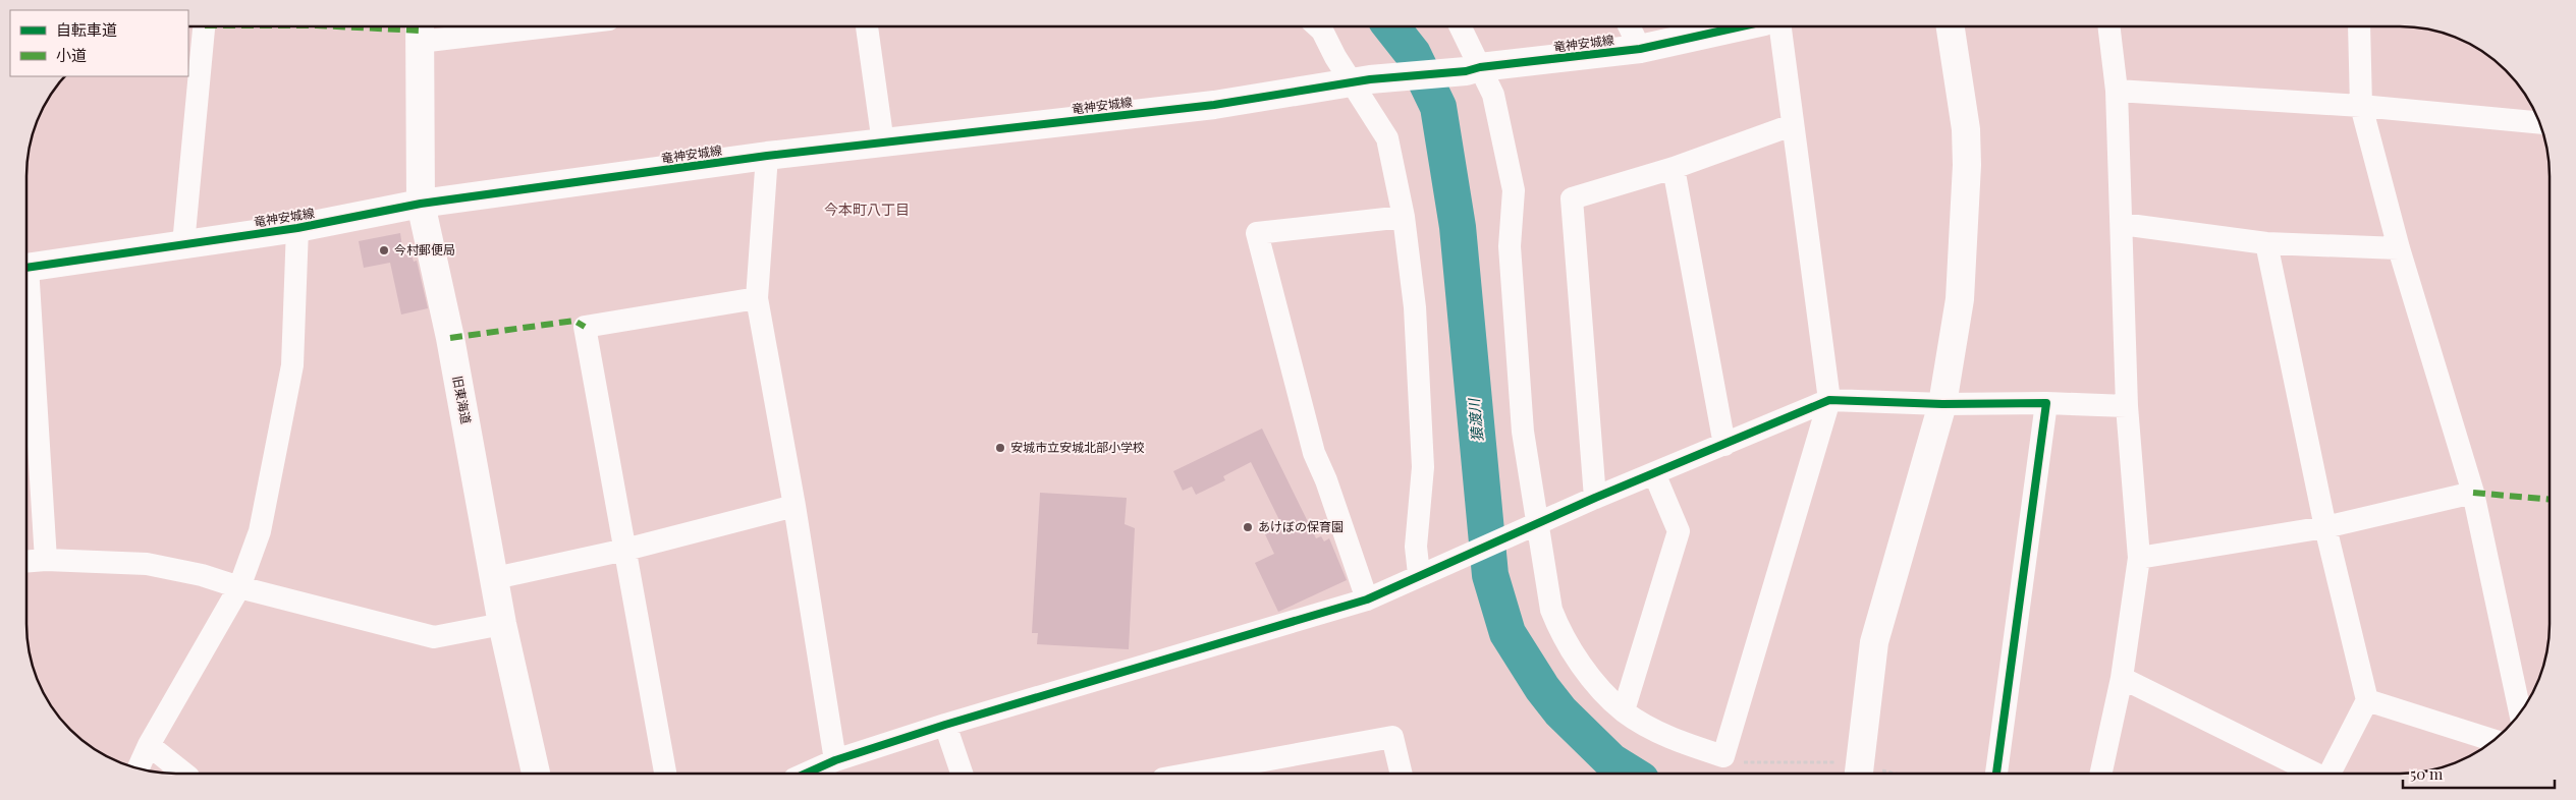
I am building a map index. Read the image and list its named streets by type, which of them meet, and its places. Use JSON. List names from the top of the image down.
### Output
{
  "streets": {
    "street": ["竜神安城線", "旧東海道"]
  },
  "crossings": [
    ["竜神安城線", "旧東海道"]
  ],
  "districts": ["今本町八丁目"],
  "water": ["猿渡川"],
  "places": ["今村郵便局", "安城市立安城北部小学校", "あけぼの保育園"],
  "legend": ["自転車道", "小道"],
  "scale_bar": "50 m"
}
